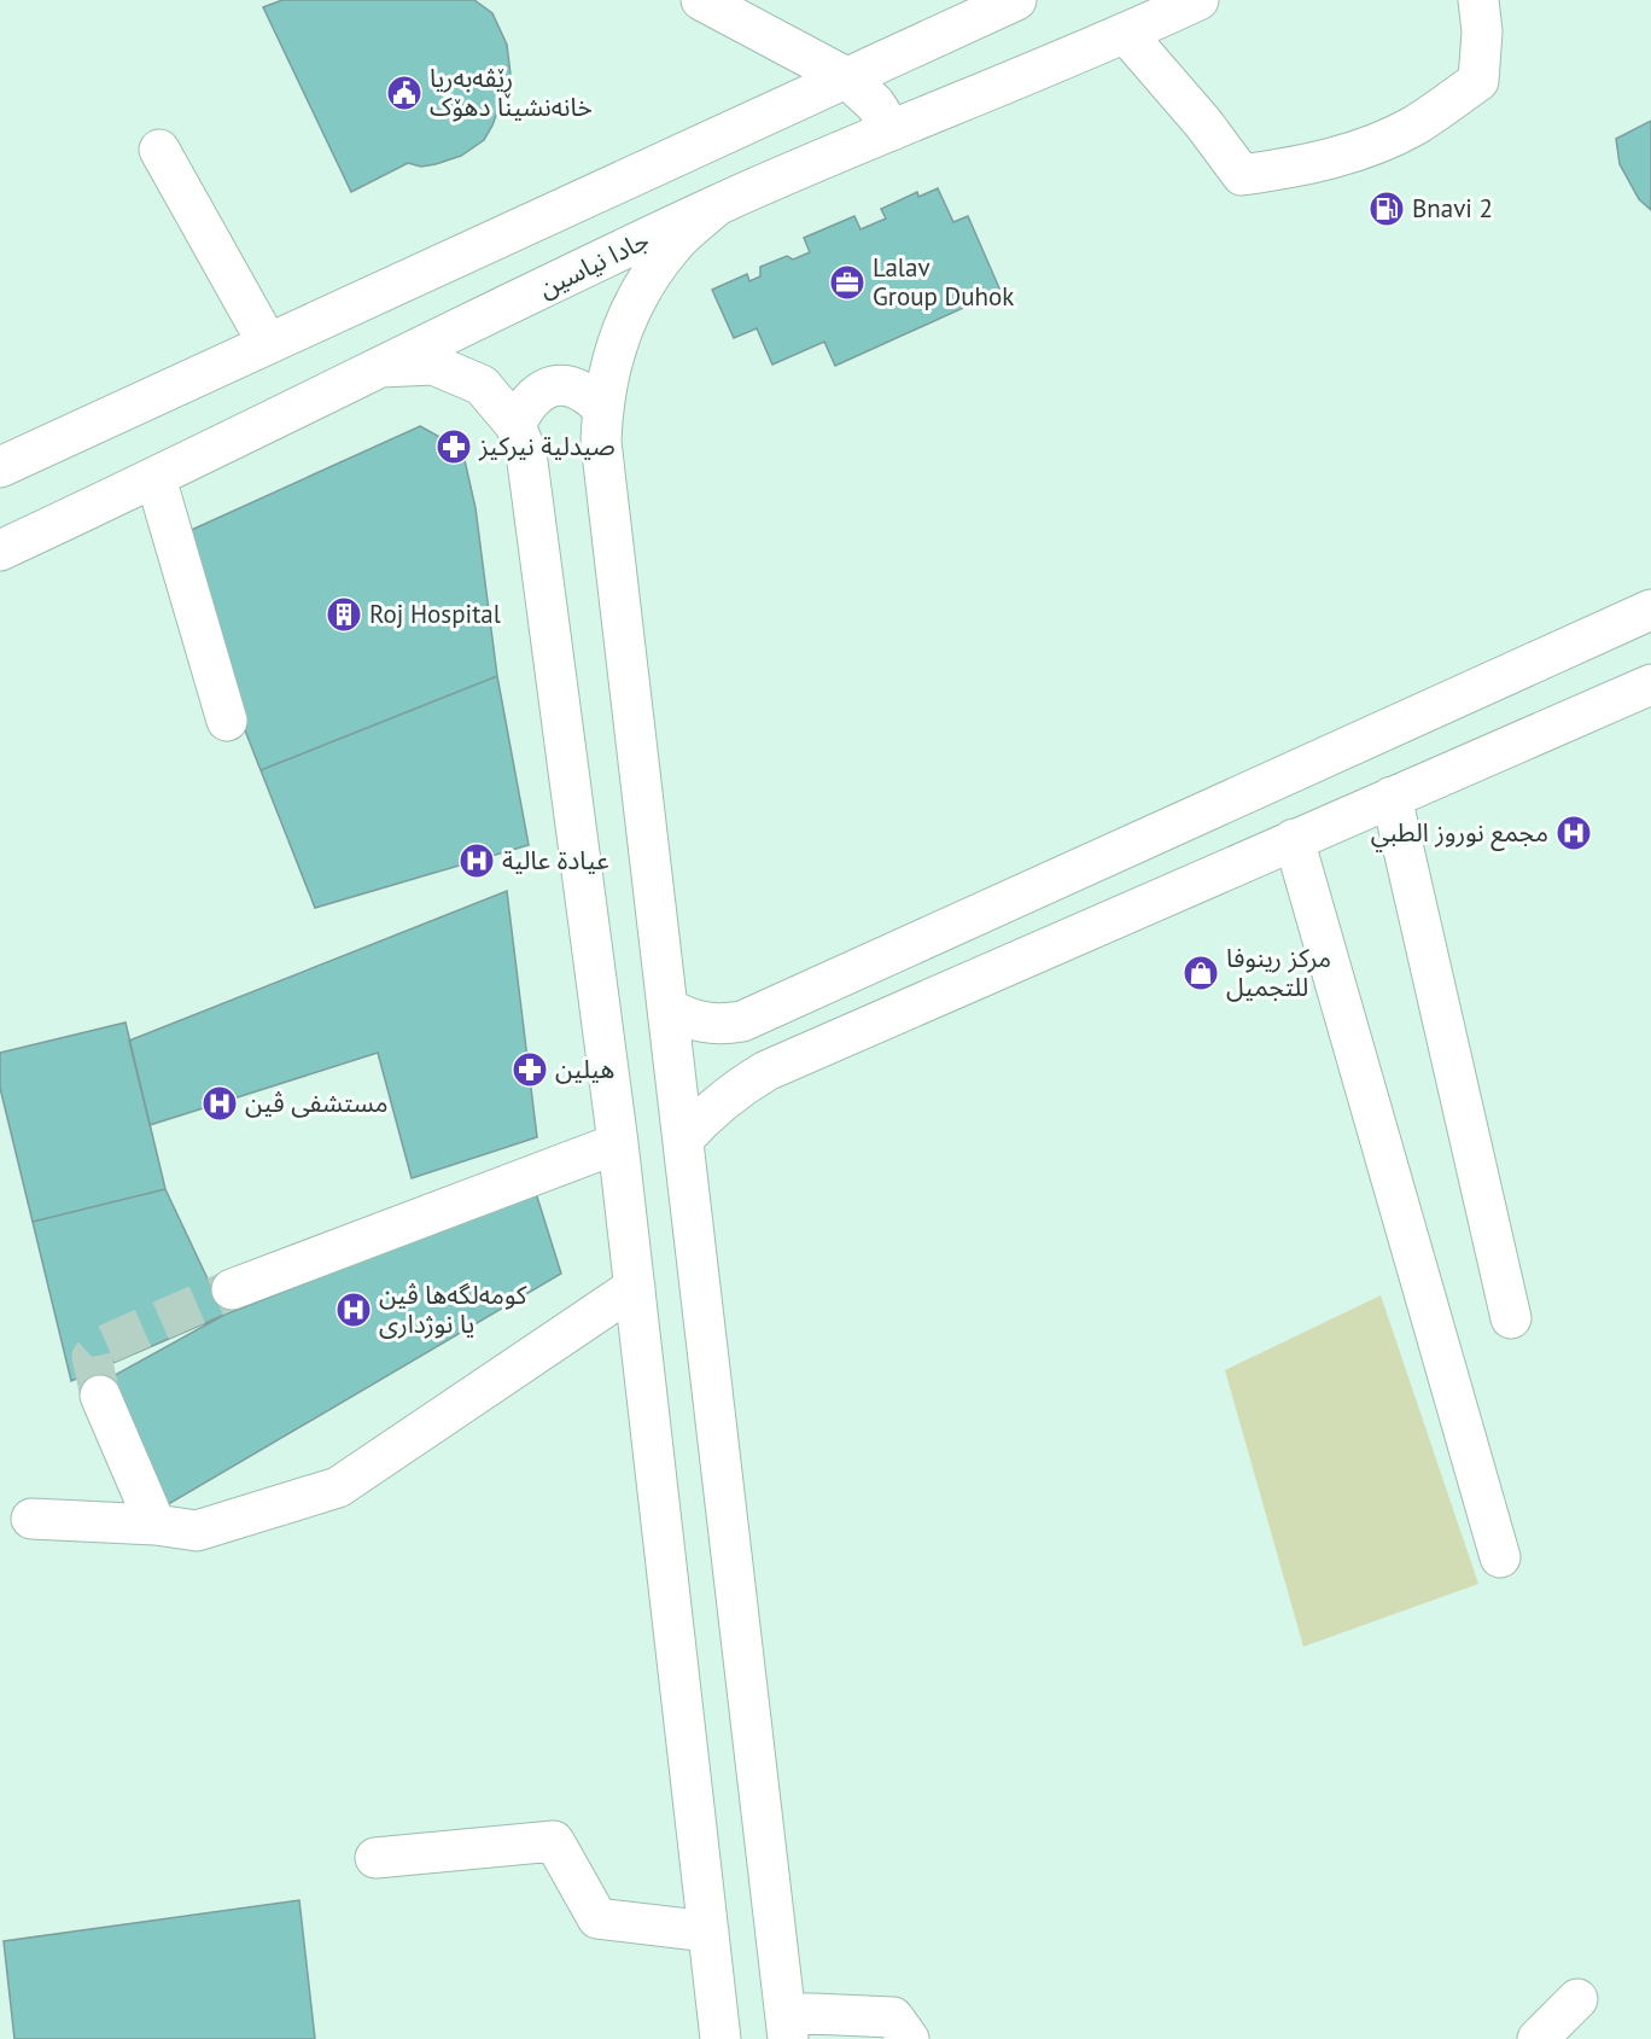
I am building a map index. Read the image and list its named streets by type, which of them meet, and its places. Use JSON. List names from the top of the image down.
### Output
{
  "streets": {
    "street": ["جادا نیاسین"]
  },
  "places": {
    "public building": ["ڕێڤه‌به‌ریا خانەنشينا دهۆک"],
    "fuel station": ["Bnavi 2"],
    "office": ["Lalav Group Duhok"],
    "pharmacy": ["صيدلية نيركيز", "هيلين"],
    "building": ["Roj Hospital"],
    "hospital": [
      "مجمع نوروز الطبي",
      "عيادة عالية",
      "مستشفى ڤين",
      "کومەلگەها ڤین یا نوژداری"
    ],
    "shop": ["مركز رينوفا للتجميل"]
  }
}
